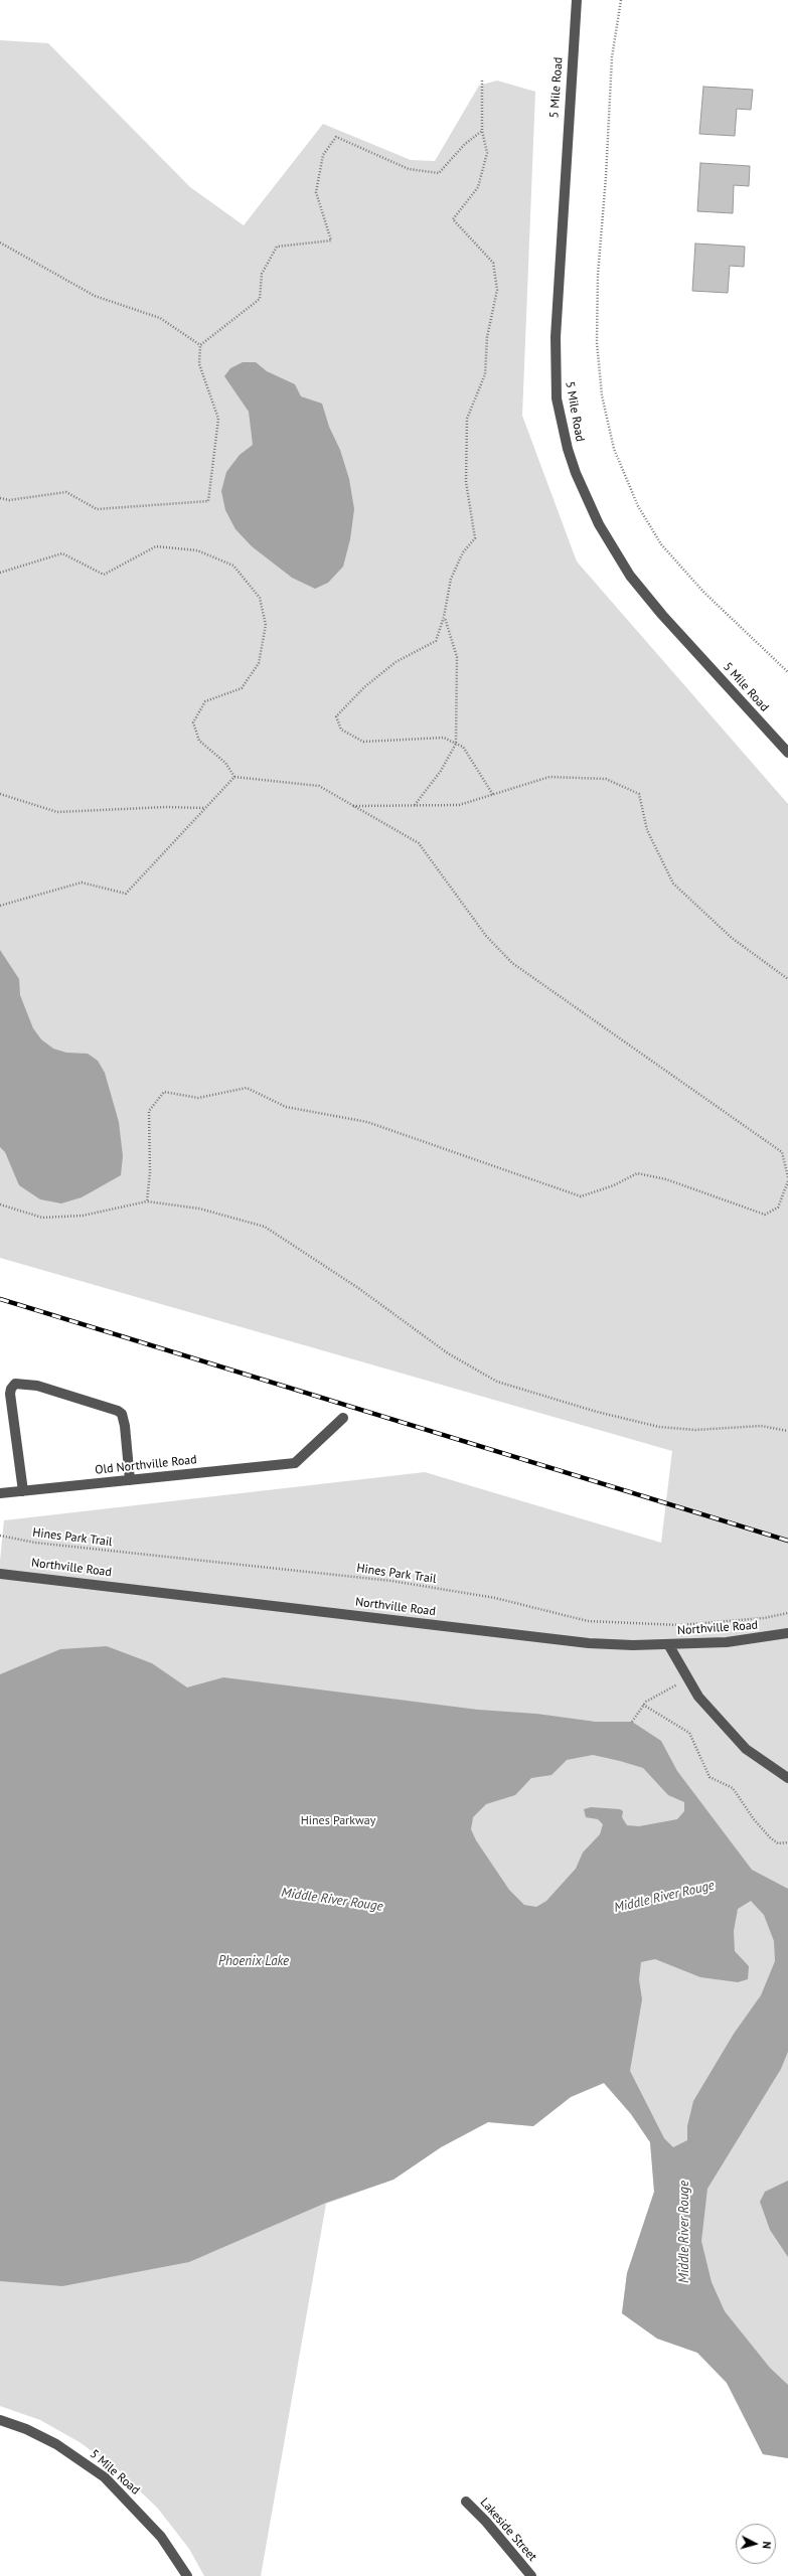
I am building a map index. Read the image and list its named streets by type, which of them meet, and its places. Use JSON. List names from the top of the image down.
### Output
{
  "streets": {
    "street": [
      "5 Mile Road",
      "Old Northville Road",
      "Northville Road",
      "Lakeside Street"
    ],
    "path": ["Hines Park Trail"]
  },
  "water": ["Middle River Rouge", "Phoenix Lake"],
  "parks": ["Hines Parkway"],
  "north": "right"
}
